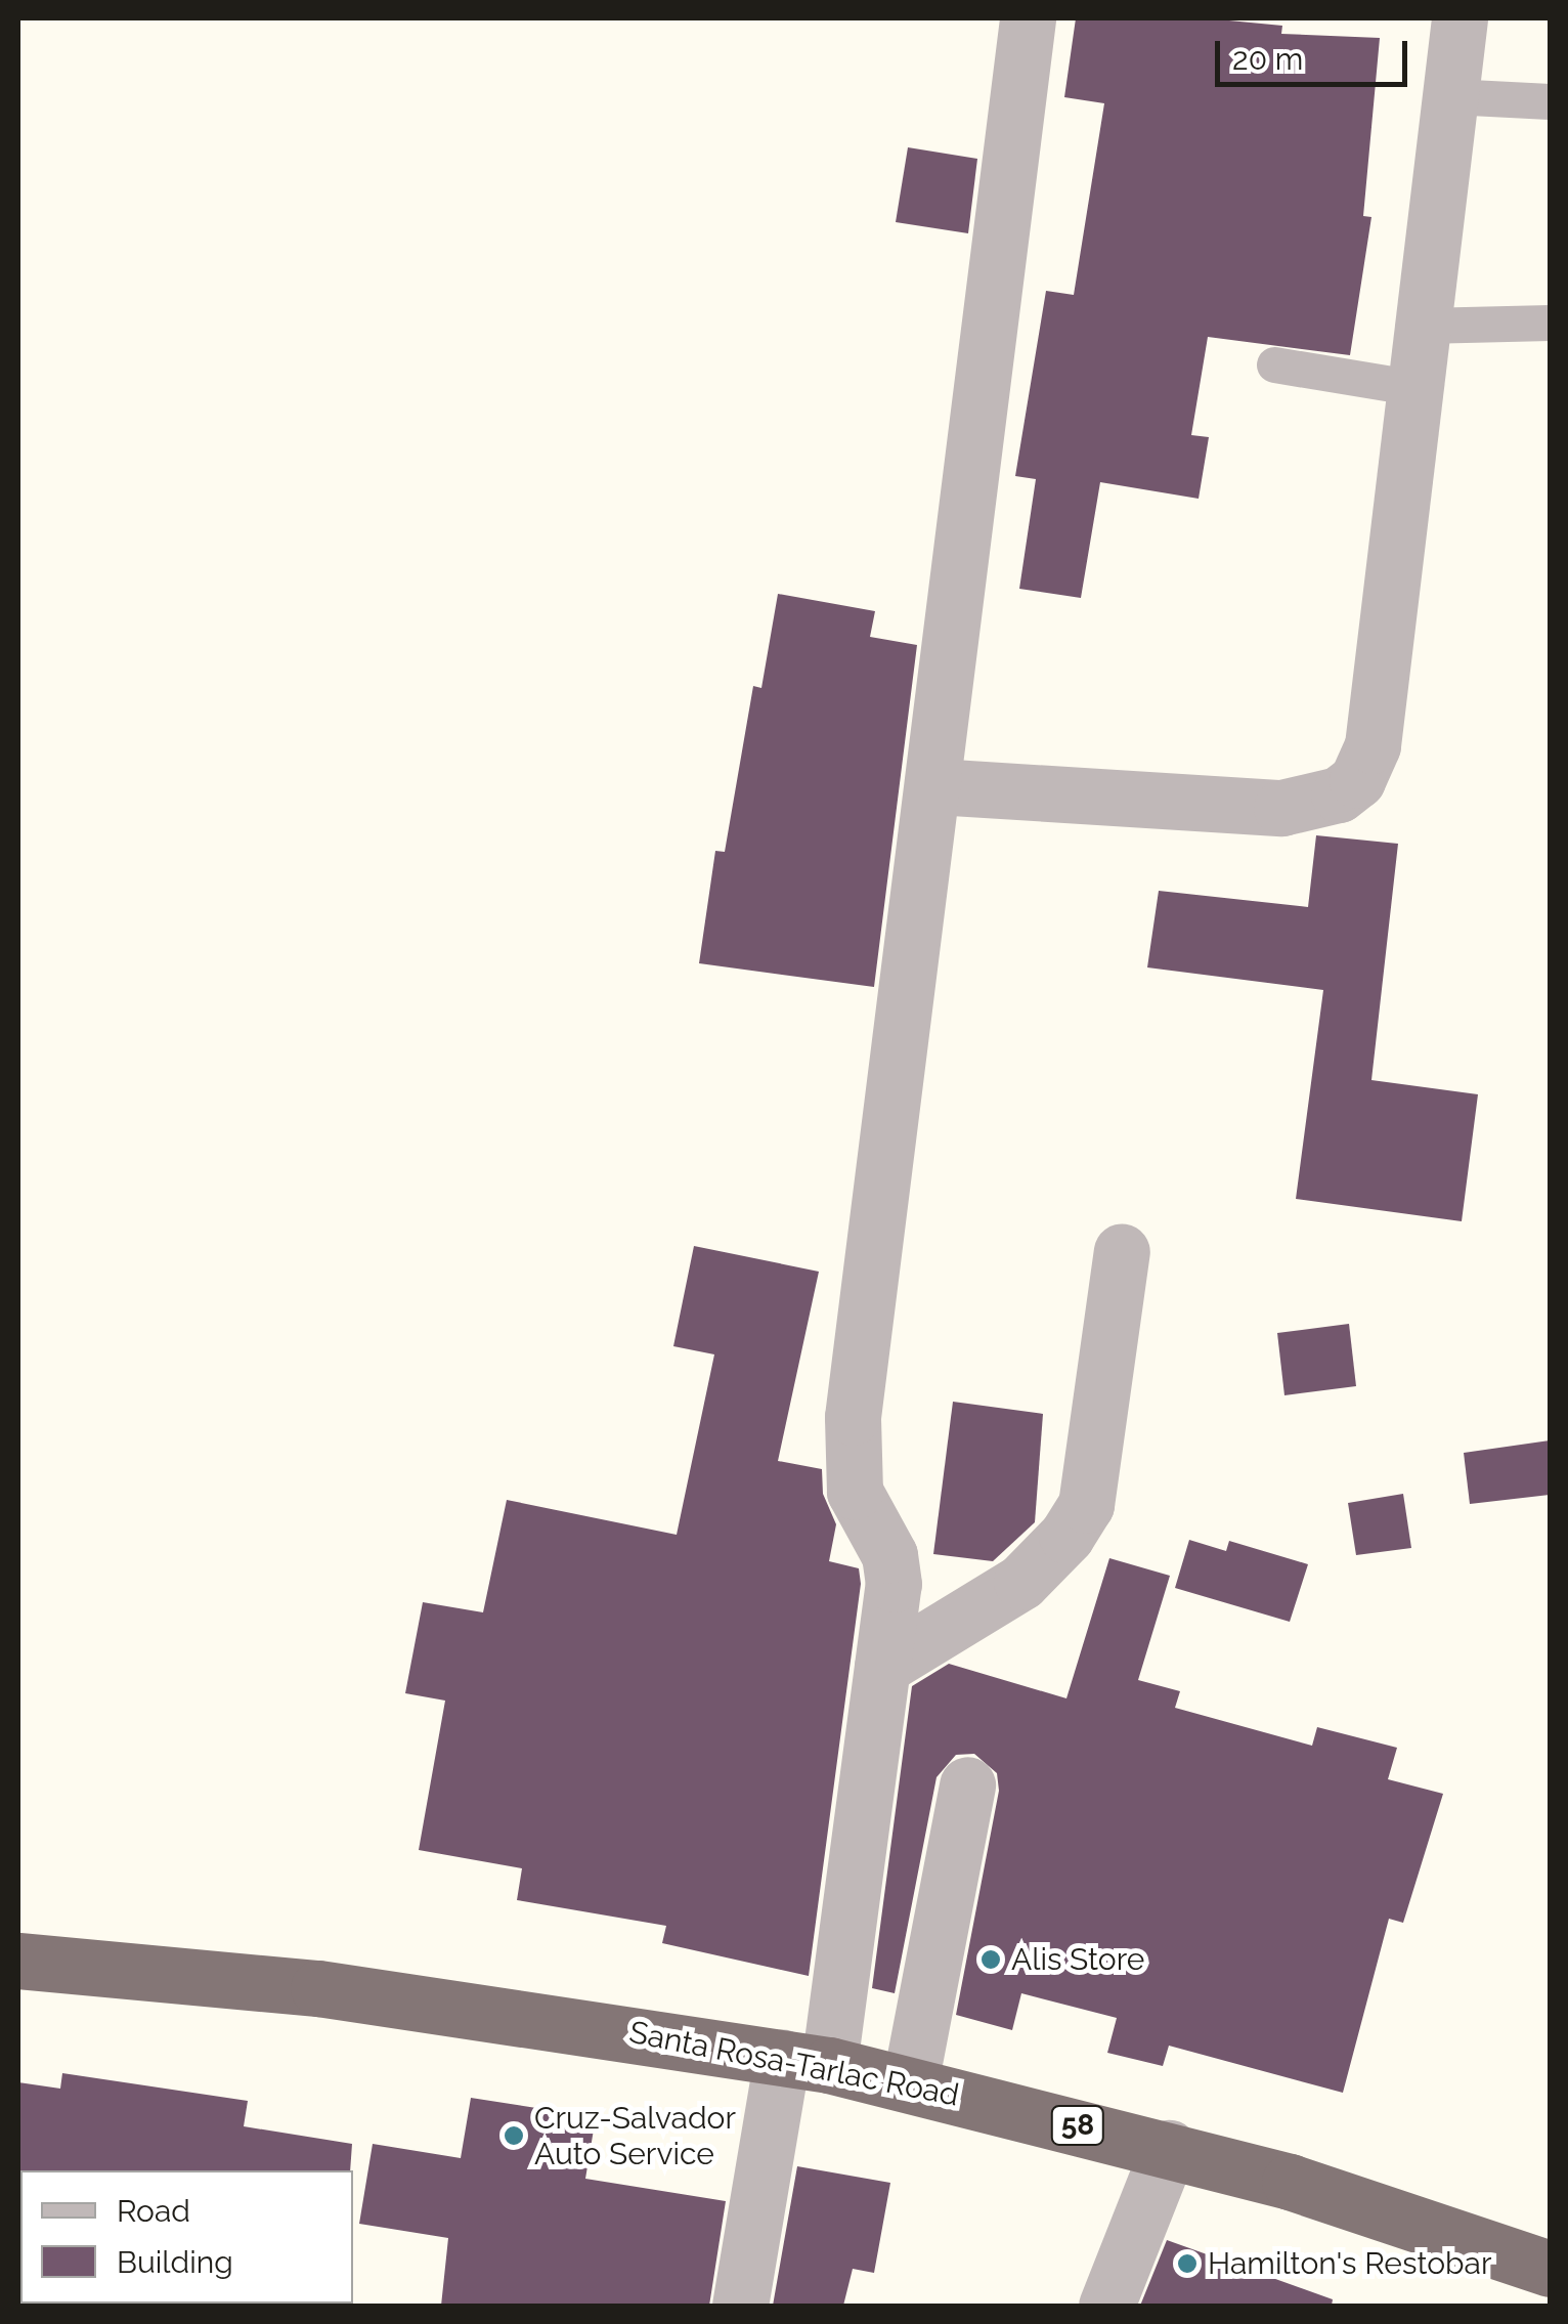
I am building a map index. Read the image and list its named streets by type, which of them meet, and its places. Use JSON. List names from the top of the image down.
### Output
{
  "streets": {
    "highway": ["Santa Rosa-Tarlac Road", "58"]
  },
  "places": ["Alis Store", "Cruz-Salvador Auto Service", "Hamilton's Restobar"],
  "legend": ["Road", "Building"],
  "scale_bar": "20 m"
}
